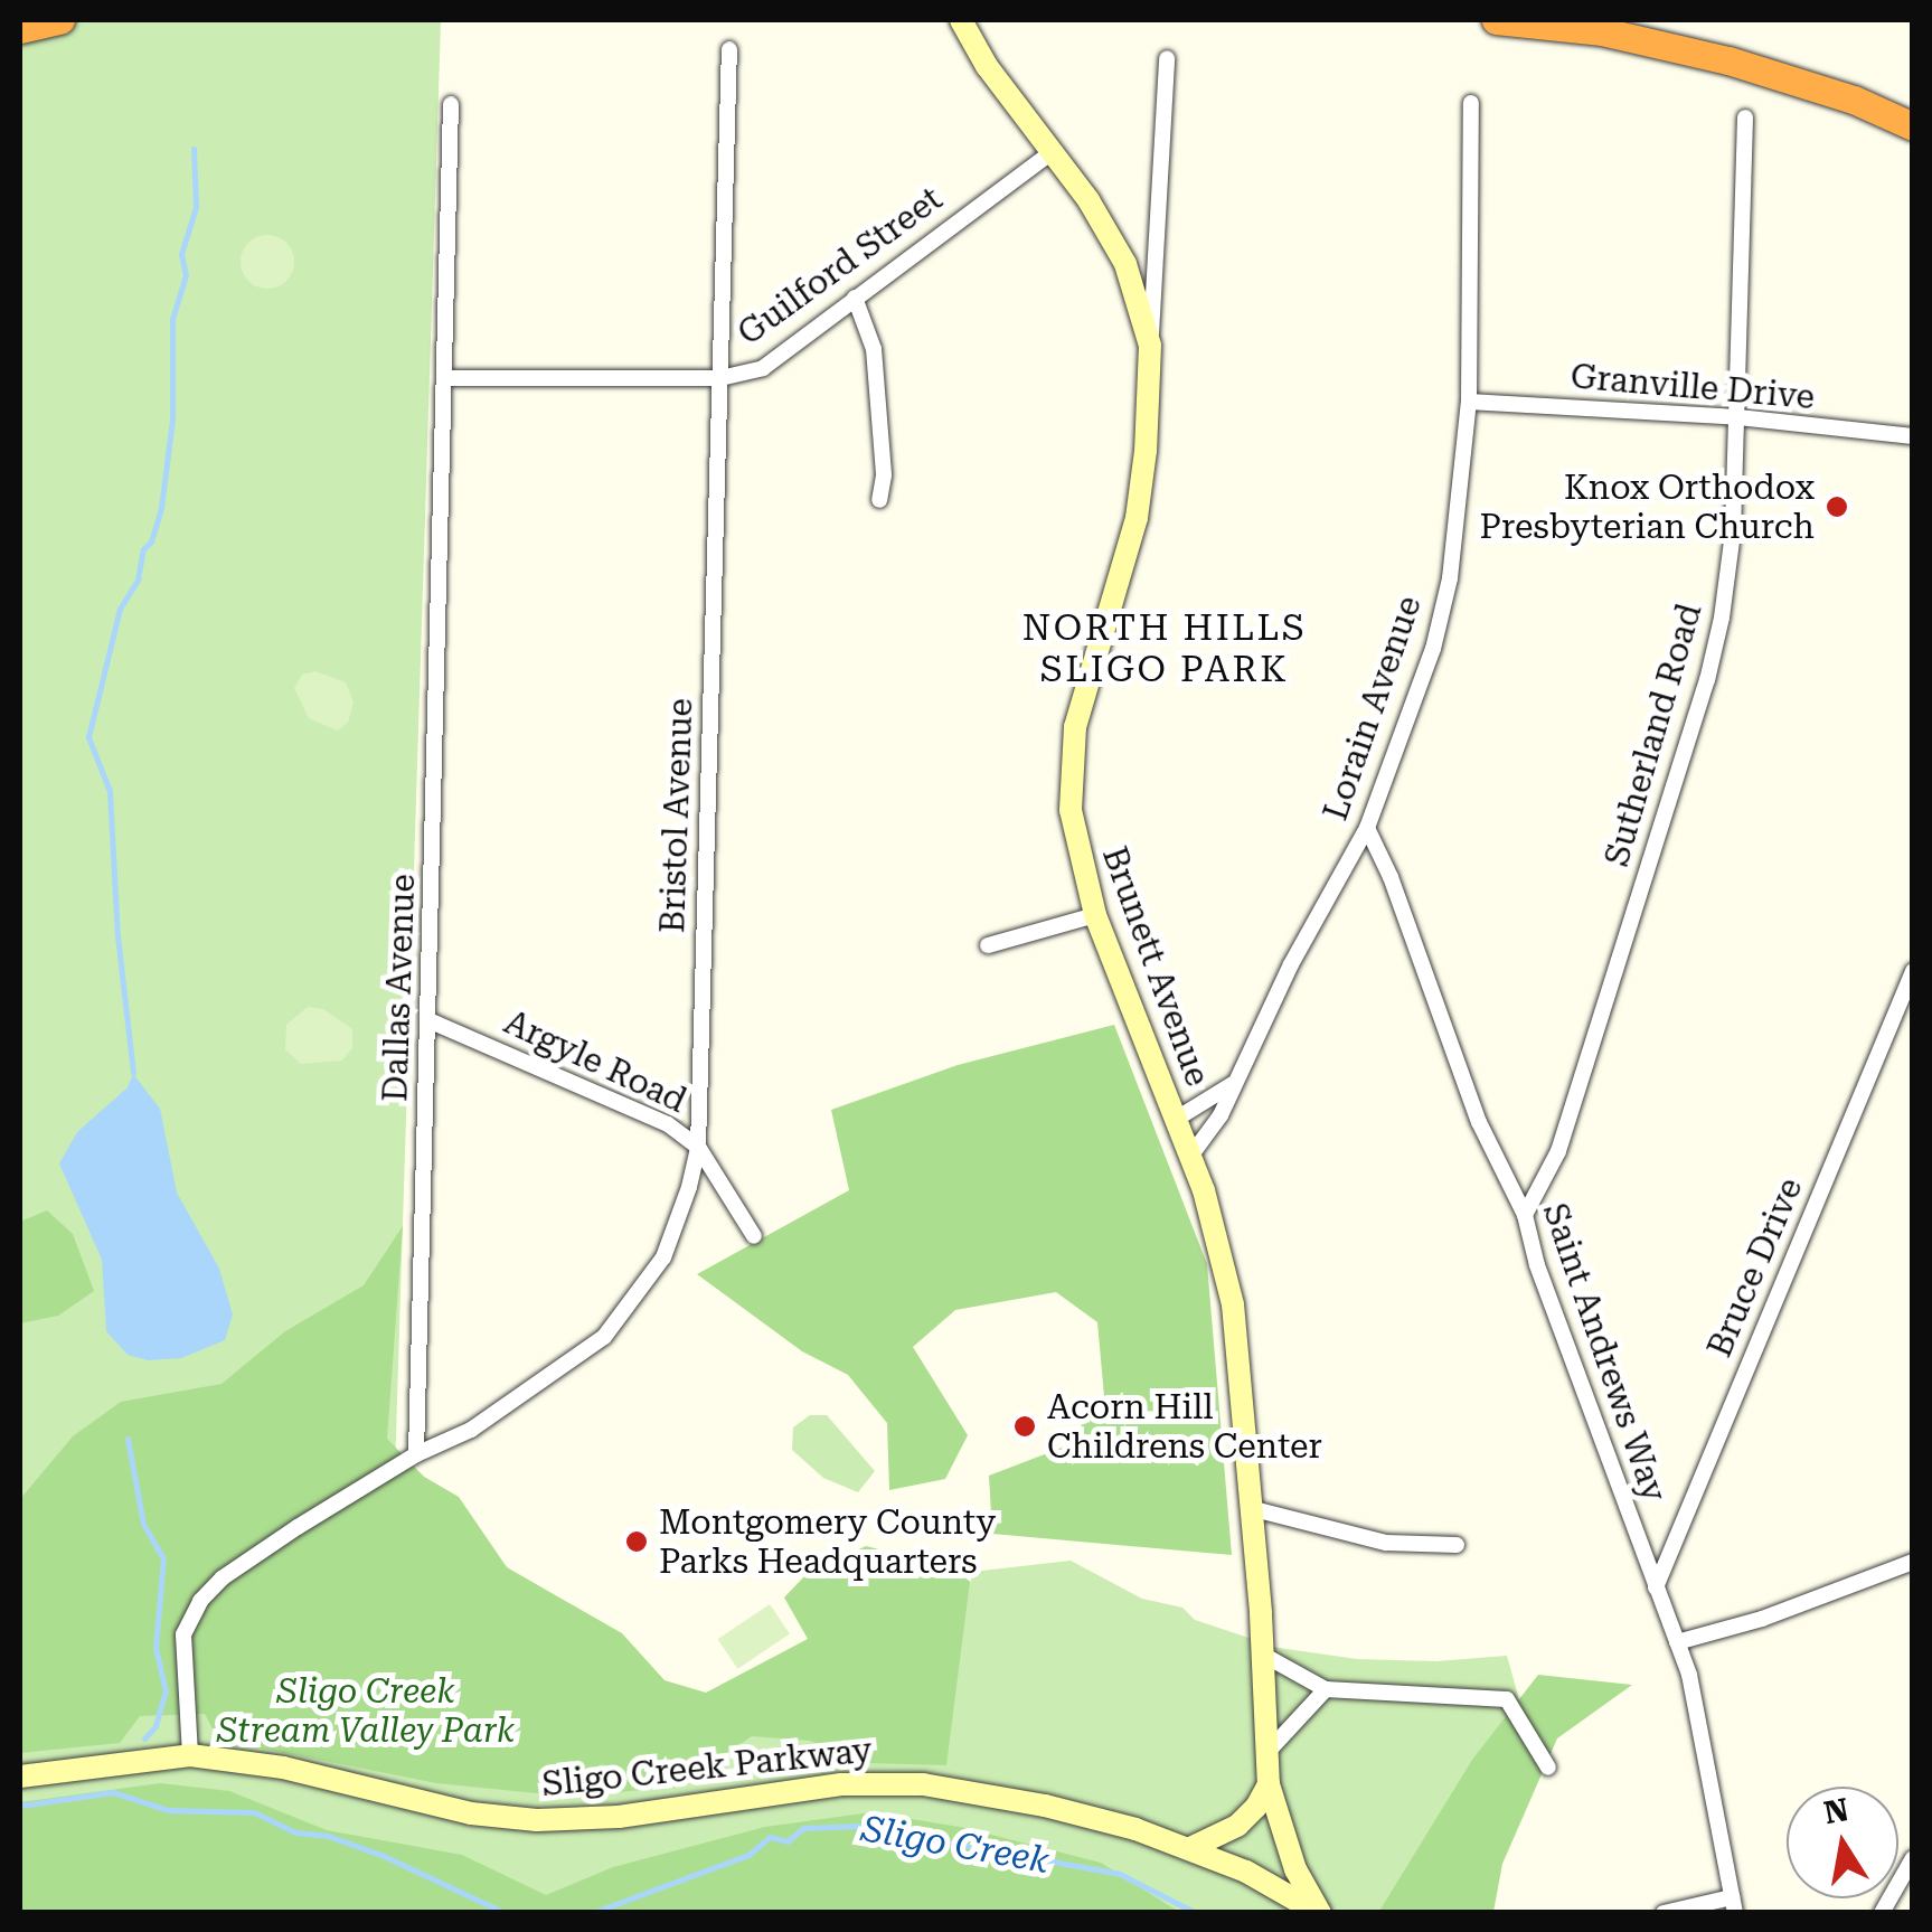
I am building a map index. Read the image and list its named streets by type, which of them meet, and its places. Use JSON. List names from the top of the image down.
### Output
{
  "streets": {
    "street": [
      "Guilford Street",
      "Granville Drive",
      "Lorain Avenue",
      "Sutherland Road",
      "Bristol Avenue",
      "Brunett Avenue",
      "Dallas Avenue",
      "Argyle Road",
      "Bruce Drive",
      "Saint Andrews Way",
      "Sligo Creek Parkway"
    ]
  },
  "crossings": [
    ["Guilford Street", "Bristol Avenue"],
    ["Guilford Street", "Brunett Avenue"],
    ["Guilford Street", "Dallas Avenue"],
    ["Granville Drive", "Lorain Avenue"],
    ["Granville Drive", "Sutherland Road"],
    ["Lorain Avenue", "Brunett Avenue"],
    ["Lorain Avenue", "Saint Andrews Way"],
    ["Sutherland Road", "Saint Andrews Way"],
    ["Bristol Avenue", "Dallas Avenue"],
    ["Bristol Avenue", "Argyle Road"],
    ["Brunett Avenue", "Sligo Creek Parkway"],
    ["Dallas Avenue", "Argyle Road"],
    ["Bruce Drive", "Saint Andrews Way"]
  ],
  "districts": ["NORTH HILLS SLIGO PARK"],
  "water": ["Sligo Creek"],
  "parks": ["Sligo Creek Stream Valley Park"],
  "places": ["Knox Orthodox Presbyterian Church", "Acorn Hill Childrens Center", "Montgomery County Parks Headquarters"],
  "north": "top"
}
